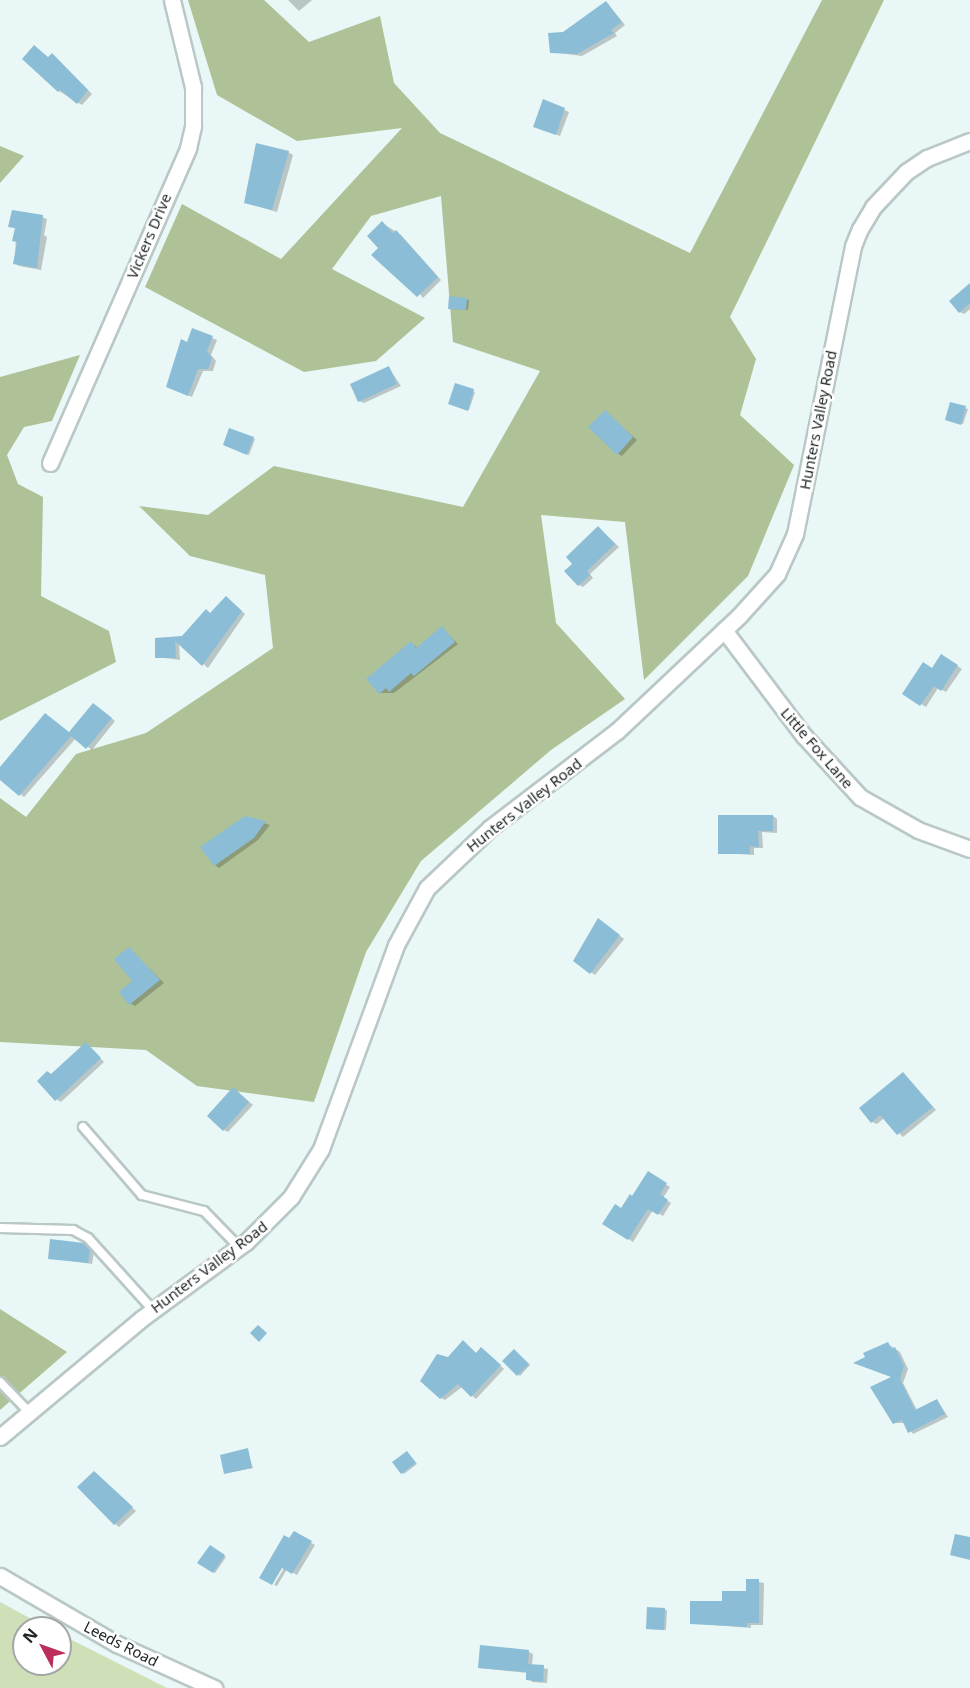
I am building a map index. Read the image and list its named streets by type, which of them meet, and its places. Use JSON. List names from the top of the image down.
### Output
{
  "streets": {
    "street": [
      "Vickers Drive",
      "Hunters Valley Road",
      "Little Fox Lane",
      "Leeds Road"
    ]
  },
  "crossings": [
    ["Hunters Valley Road", "Little Fox Lane"]
  ],
  "north": "top left"
}
